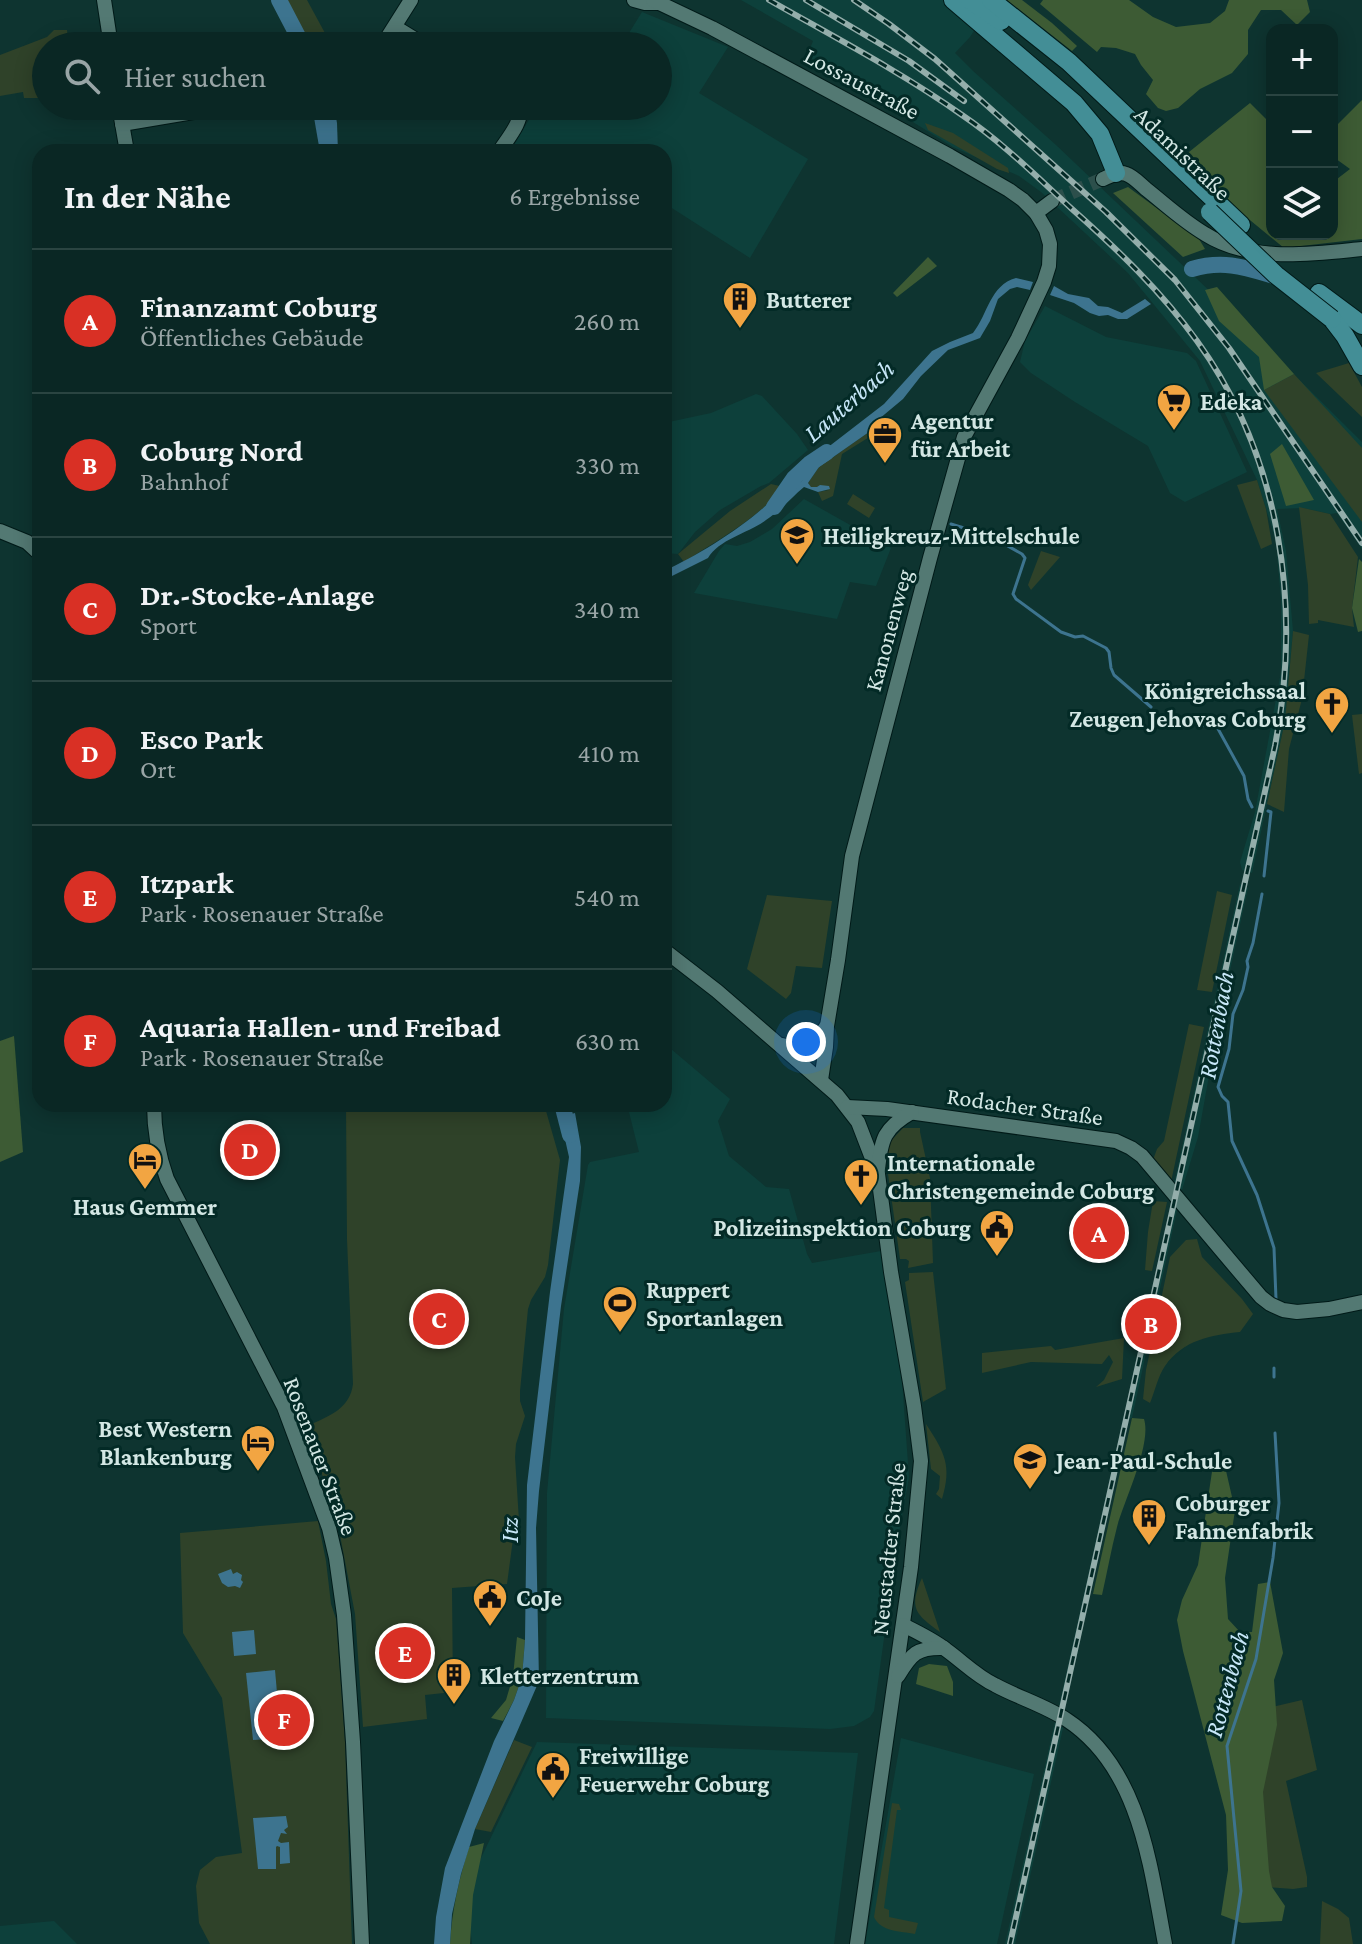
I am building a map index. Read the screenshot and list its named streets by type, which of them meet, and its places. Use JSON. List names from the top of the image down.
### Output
{
  "streets": {
    "highway": ["Adamistraße"],
    "street": [
      "Lossaustraße",
      "Kanonenweg",
      "Rodacher Straße",
      "Rosenauer Straße",
      "Neustadter Straße"
    ]
  },
  "crossings": [
    ["Lossaustraße", "Kanonenweg"],
    ["Kanonenweg", "Neustadter Straße"],
    ["Rodacher Straße", "Neustadter Straße"]
  ],
  "water": ["Lauterbach", "Rottenbach", "Itz"],
  "places": {
    "building": ["Butterer", "Coburger Fahnenfabrik", "Kletterzentrum"],
    "supermarket": ["Edeka"],
    "office": ["Agentur für Arbeit"],
    "school or university": ["Heiligkreuz-Mittelschule", "Jean-Paul-Schule"],
    "church": ["Königreichssaal Zeugen Jehovas Coburg", "Internationale Christengemeinde Coburg"],
    "hotel": ["Haus Gemmer", "Best Western Blankenburg"],
    "public building": ["Polizeiinspektion Coburg", "CoJe", "Freiwillige Feuerwehr Coburg"],
    "sports": ["Ruppert Sportanlagen"]
  },
  "page": {
    "map_buttons": ["+", "−"],
    "search": "Hier suchen",
    "heading": ["In der Nähe", "6 Ergebnisse"],
    "list": [
      {
        "mark": "A",
        "name": "Finanzamt Coburg",
        "note": "Öffentliches Gebäude",
        "value": "260 m"
      },
      {
        "mark": "B",
        "name": "Coburg Nord",
        "note": "Bahnhof",
        "value": "330 m"
      },
      {
        "mark": "C",
        "name": "Dr.-Stocke-Anlage",
        "note": "Sport",
        "value": "340 m"
      },
      {
        "mark": "D",
        "name": "Esco Park",
        "note": "Ort",
        "value": "410 m"
      },
      {
        "mark": "E",
        "name": "Itzpark",
        "note": "Park · Rosenauer Straße",
        "value": "540 m"
      },
      {
        "mark": "F",
        "name": "Aquaria Hallen- und Freibad",
        "note": "Park · Rosenauer Straße",
        "value": "630 m"
      }
    ],
    "pins": [
      "D",
      "A",
      "C",
      "B",
      "E",
      "F"
    ]
  }
}
